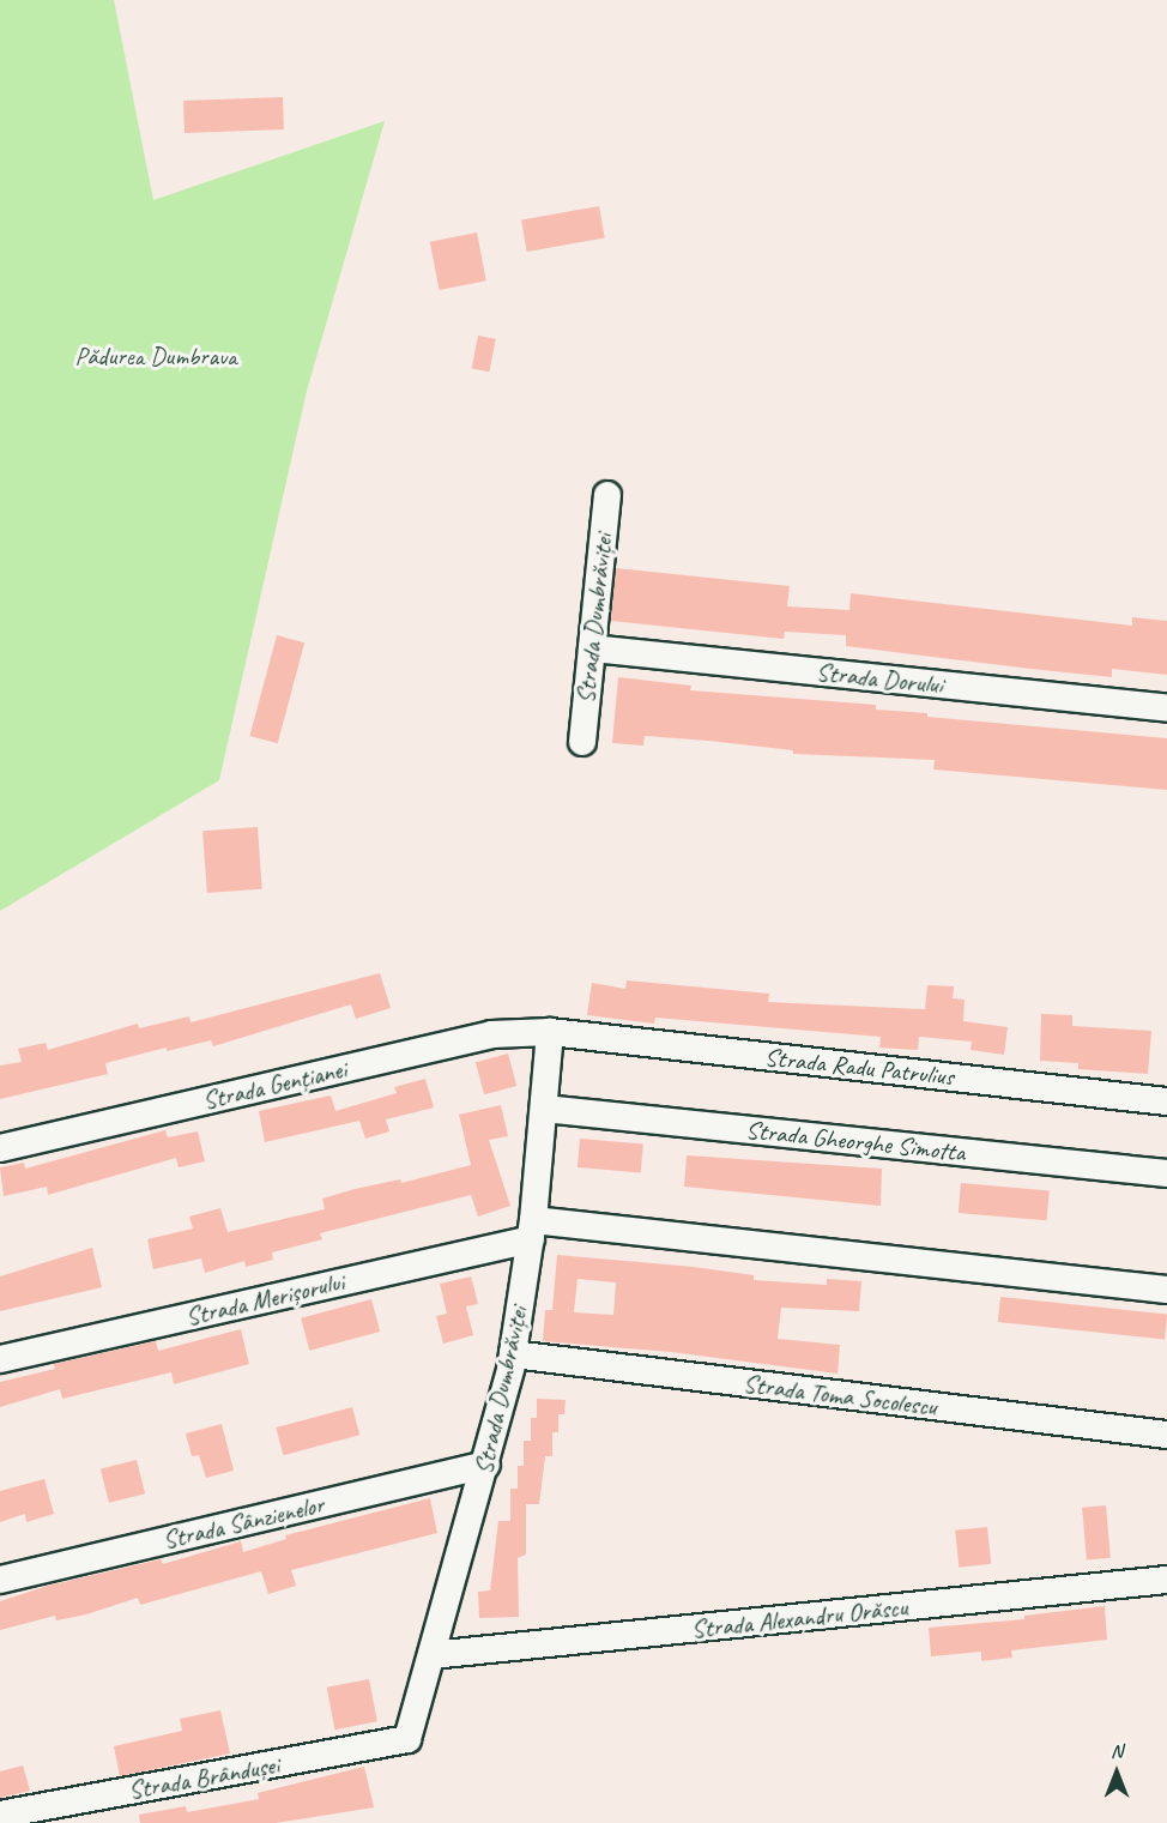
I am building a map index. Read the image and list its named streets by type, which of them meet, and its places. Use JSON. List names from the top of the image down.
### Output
{
  "streets": {
    "street": [
      "Strada Dumbrăviței",
      "Strada Dorului",
      "Strada Radu Patrulius",
      "Strada Gențianei",
      "Strada Gheorghe Simotta",
      "Strada Merișorului",
      "Strada Toma Socolescu",
      "Strada Sânzienelor",
      "Strada Alexandru Orăscu",
      "Strada Brândușei"
    ]
  },
  "crossings": [
    ["Strada Dumbrăviței", "Strada Dorului"],
    ["Strada Dumbrăviței", "Strada Radu Patrulius"],
    ["Strada Dumbrăviței", "Strada Gențianei"],
    ["Strada Dumbrăviței", "Strada Gheorghe Simotta"],
    ["Strada Dumbrăviței", "Strada Merișorului"],
    ["Strada Dumbrăviței", "Strada Toma Socolescu"],
    ["Strada Dumbrăviței", "Strada Sânzienelor"],
    ["Strada Dumbrăviței", "Strada Alexandru Orăscu"],
    ["Strada Dumbrăviței", "Strada Brândușei"],
    ["Strada Radu Patrulius", "Strada Gențianei"]
  ],
  "parks": ["Pădurea Dumbrava"],
  "north": "top"
}
